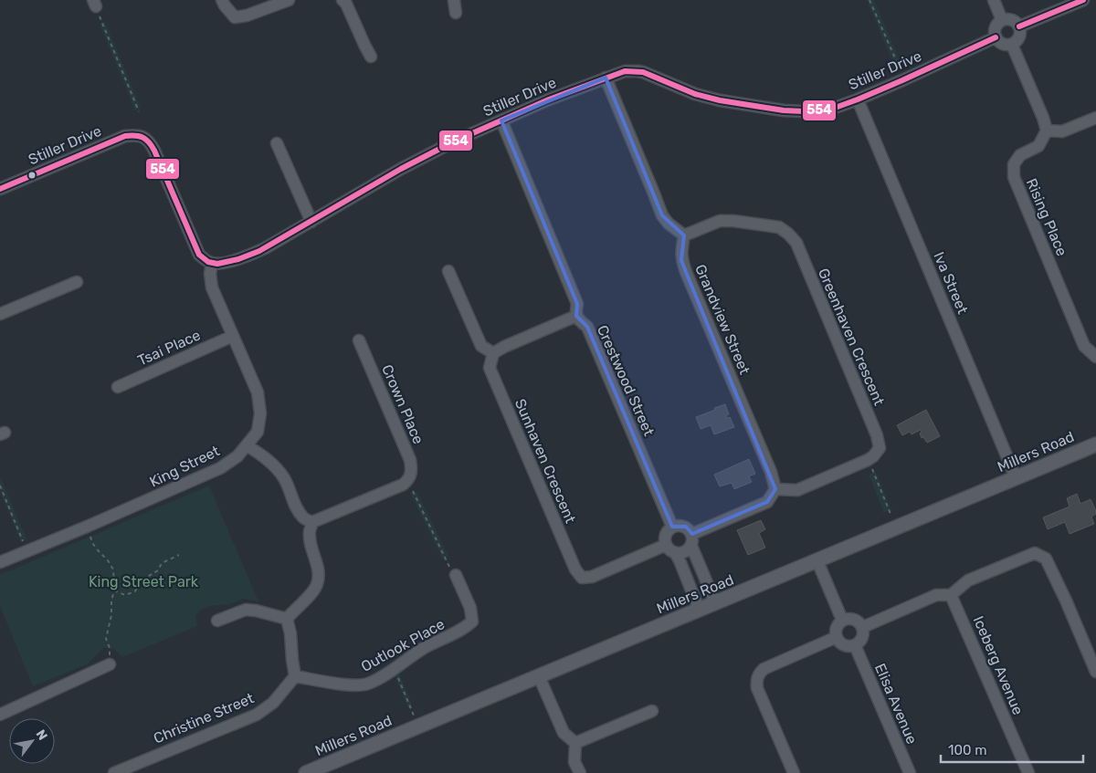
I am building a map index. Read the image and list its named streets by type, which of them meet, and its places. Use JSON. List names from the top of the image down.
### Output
{
  "streets": {
    "street": [
      "Stiller Drive",
      "Rising Place",
      "Iva Street",
      "Grandview Street",
      "Greenhaven Crescent",
      "Tsai Place",
      "Crestwood Street",
      "Crown Place",
      "Millers Road",
      "Sunhaven Crescent",
      "King Street",
      "Outlook Place",
      "Iceberg Avenue",
      "Elisa Avenue",
      "Christine Street"
    ]
  },
  "crossings": [
    ["Stiller Drive", "Iva Street"],
    ["Stiller Drive", "Crestwood Street"],
    ["Stiller Drive", "King Street"],
    ["Iva Street", "Millers Road"],
    ["Grandview Street", "Greenhaven Crescent"],
    ["Tsai Place", "King Street"],
    ["Crestwood Street", "Sunhaven Crescent"],
    ["Outlook Place", "Christine Street"]
  ],
  "parks": ["King Street Park"],
  "lines": ["transit line 554"],
  "scale_bar": "100 m",
  "north": "top right"
}
